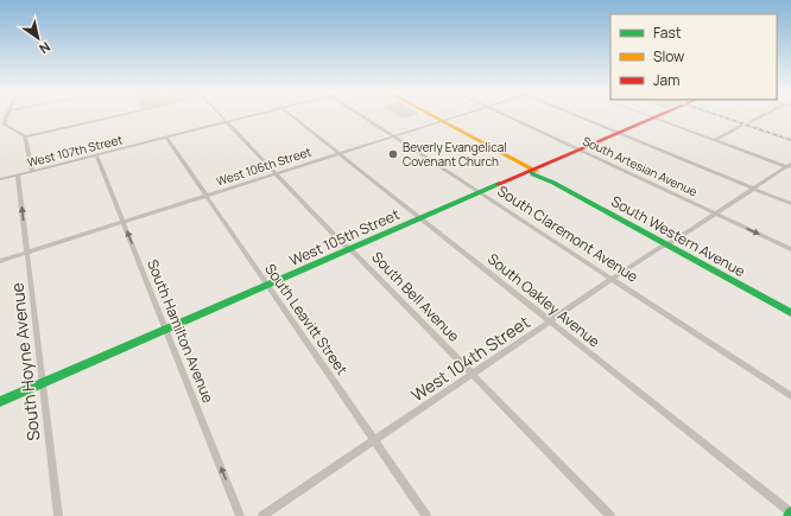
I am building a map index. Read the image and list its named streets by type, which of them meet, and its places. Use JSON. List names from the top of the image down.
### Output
{
  "streets": {
    "street": [
      "West 107th Street",
      "West 106th Street",
      "South Artesian Avenue",
      "South Claremont Avenue",
      "South Western Avenue",
      "West 105th Street",
      "South Bell Avenue",
      "South Oakley Avenue",
      "South Leavitt Street",
      "South Hamilton Avenue",
      "West 104th Street",
      "South Hoyne Avenue"
    ]
  },
  "crossings": [
    ["West 107th Street", "South Bell Avenue"],
    ["West 107th Street", "South Leavitt Street"],
    ["West 107th Street", "South Hamilton Avenue"],
    ["West 107th Street", "South Hoyne Avenue"],
    ["West 106th Street", "South Claremont Avenue"],
    ["West 106th Street", "South Western Avenue"],
    ["West 106th Street", "South Bell Avenue"],
    ["West 106th Street", "South Oakley Avenue"],
    ["West 106th Street", "South Leavitt Street"],
    ["West 106th Street", "South Hamilton Avenue"],
    ["West 106th Street", "South Hoyne Avenue"],
    ["South Artesian Avenue", "West 105th Street"],
    ["South Artesian Avenue", "West 104th Street"],
    ["South Claremont Avenue", "West 105th Street"],
    ["South Claremont Avenue", "West 104th Street"],
    ["South Western Avenue", "West 105th Street"],
    ["South Western Avenue", "West 104th Street"],
    ["West 105th Street", "South Bell Avenue"],
    ["West 105th Street", "South Oakley Avenue"],
    ["West 105th Street", "South Leavitt Street"],
    ["West 105th Street", "South Hamilton Avenue"],
    ["West 105th Street", "South Hoyne Avenue"],
    ["South Bell Avenue", "West 104th Street"],
    ["South Oakley Avenue", "West 104th Street"],
    ["South Leavitt Street", "West 104th Street"]
  ],
  "one_way": ["South Hamilton Avenue"],
  "places": ["Beverly Evangelical Covenant Church"],
  "legend": ["Fast", "Slow", "Jam"],
  "north": "bottom right"
}
